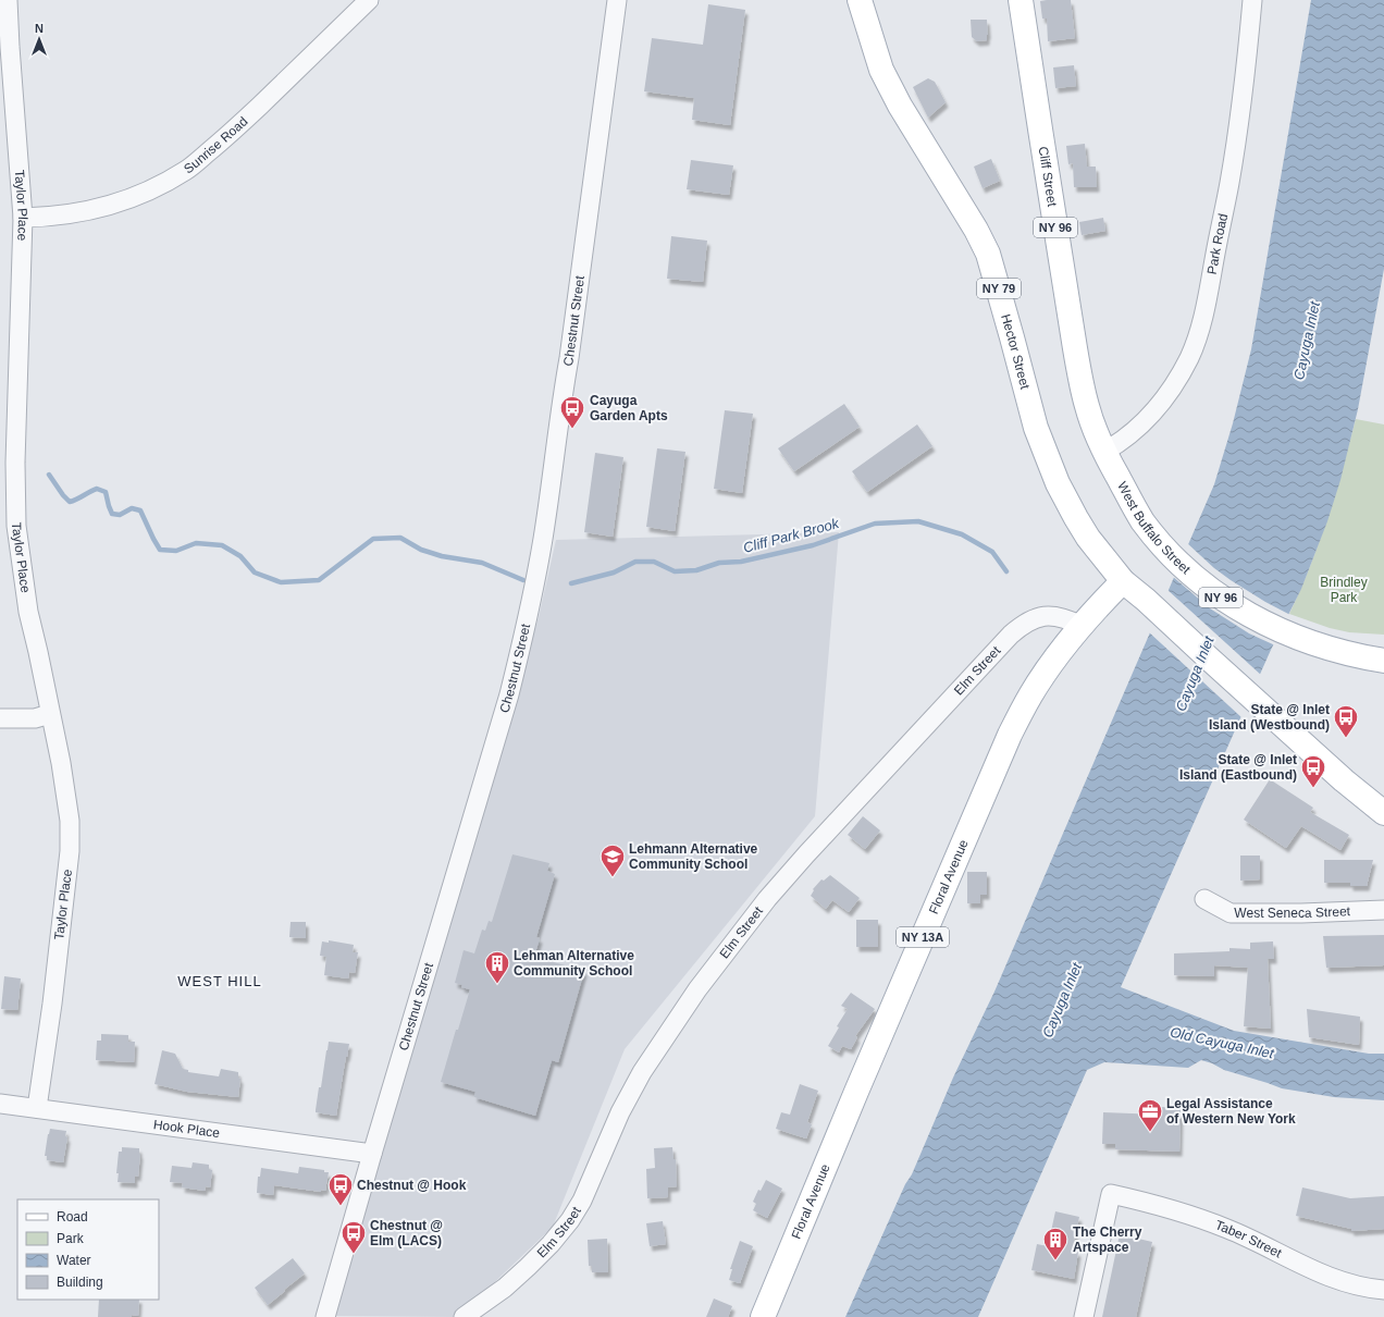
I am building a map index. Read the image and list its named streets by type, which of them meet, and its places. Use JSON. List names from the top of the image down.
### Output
{
  "streets": {
    "main road": [
      "Cliff Street",
      "NY 96",
      "NY 79",
      "Hector Street",
      "West Buffalo Street",
      "Floral Avenue",
      "NY 13A"
    ],
    "street": [
      "Sunrise Road",
      "Taylor Place",
      "Park Road",
      "Chestnut Street",
      "Elm Street",
      "West Seneca Street",
      "Hook Place",
      "Taber Street"
    ]
  },
  "crossings": [
    ["Sunrise Road", "Taylor Place"],
    ["Cliff Street", "Park Road"],
    ["Cliff Street", "West Buffalo Street"],
    ["Taylor Place", "Hook Place"],
    ["Park Road", "West Buffalo Street"],
    ["NY 79", "Hector Street"],
    ["NY 79", "Floral Avenue"],
    ["Chestnut Street", "Hook Place"],
    ["Hector Street", "Floral Avenue"],
    ["Elm Street", "Floral Avenue"]
  ],
  "districts": ["WEST HILL"],
  "water": ["Cayuga Inlet", "Cliff Park Brook", "Old Cayuga Inlet"],
  "parks": ["Brindley Park"],
  "places": {
    "bus stop": [
      "Cayuga Garden Apts",
      "State @ Inlet Island (Westbound)",
      "State @ Inlet Island (Eastbound)",
      "Chestnut @ Hook",
      "Chestnut @ Elm (LACS)"
    ],
    "school or university": ["Lehmann Alternative Community School"],
    "building": ["Lehman Alternative Community School", "The Cherry Artspace"],
    "office": ["Legal Assistance of Western New York"]
  },
  "legend": [
    "Road",
    "Park",
    "Water",
    "Building"
  ],
  "north": "top"
}
